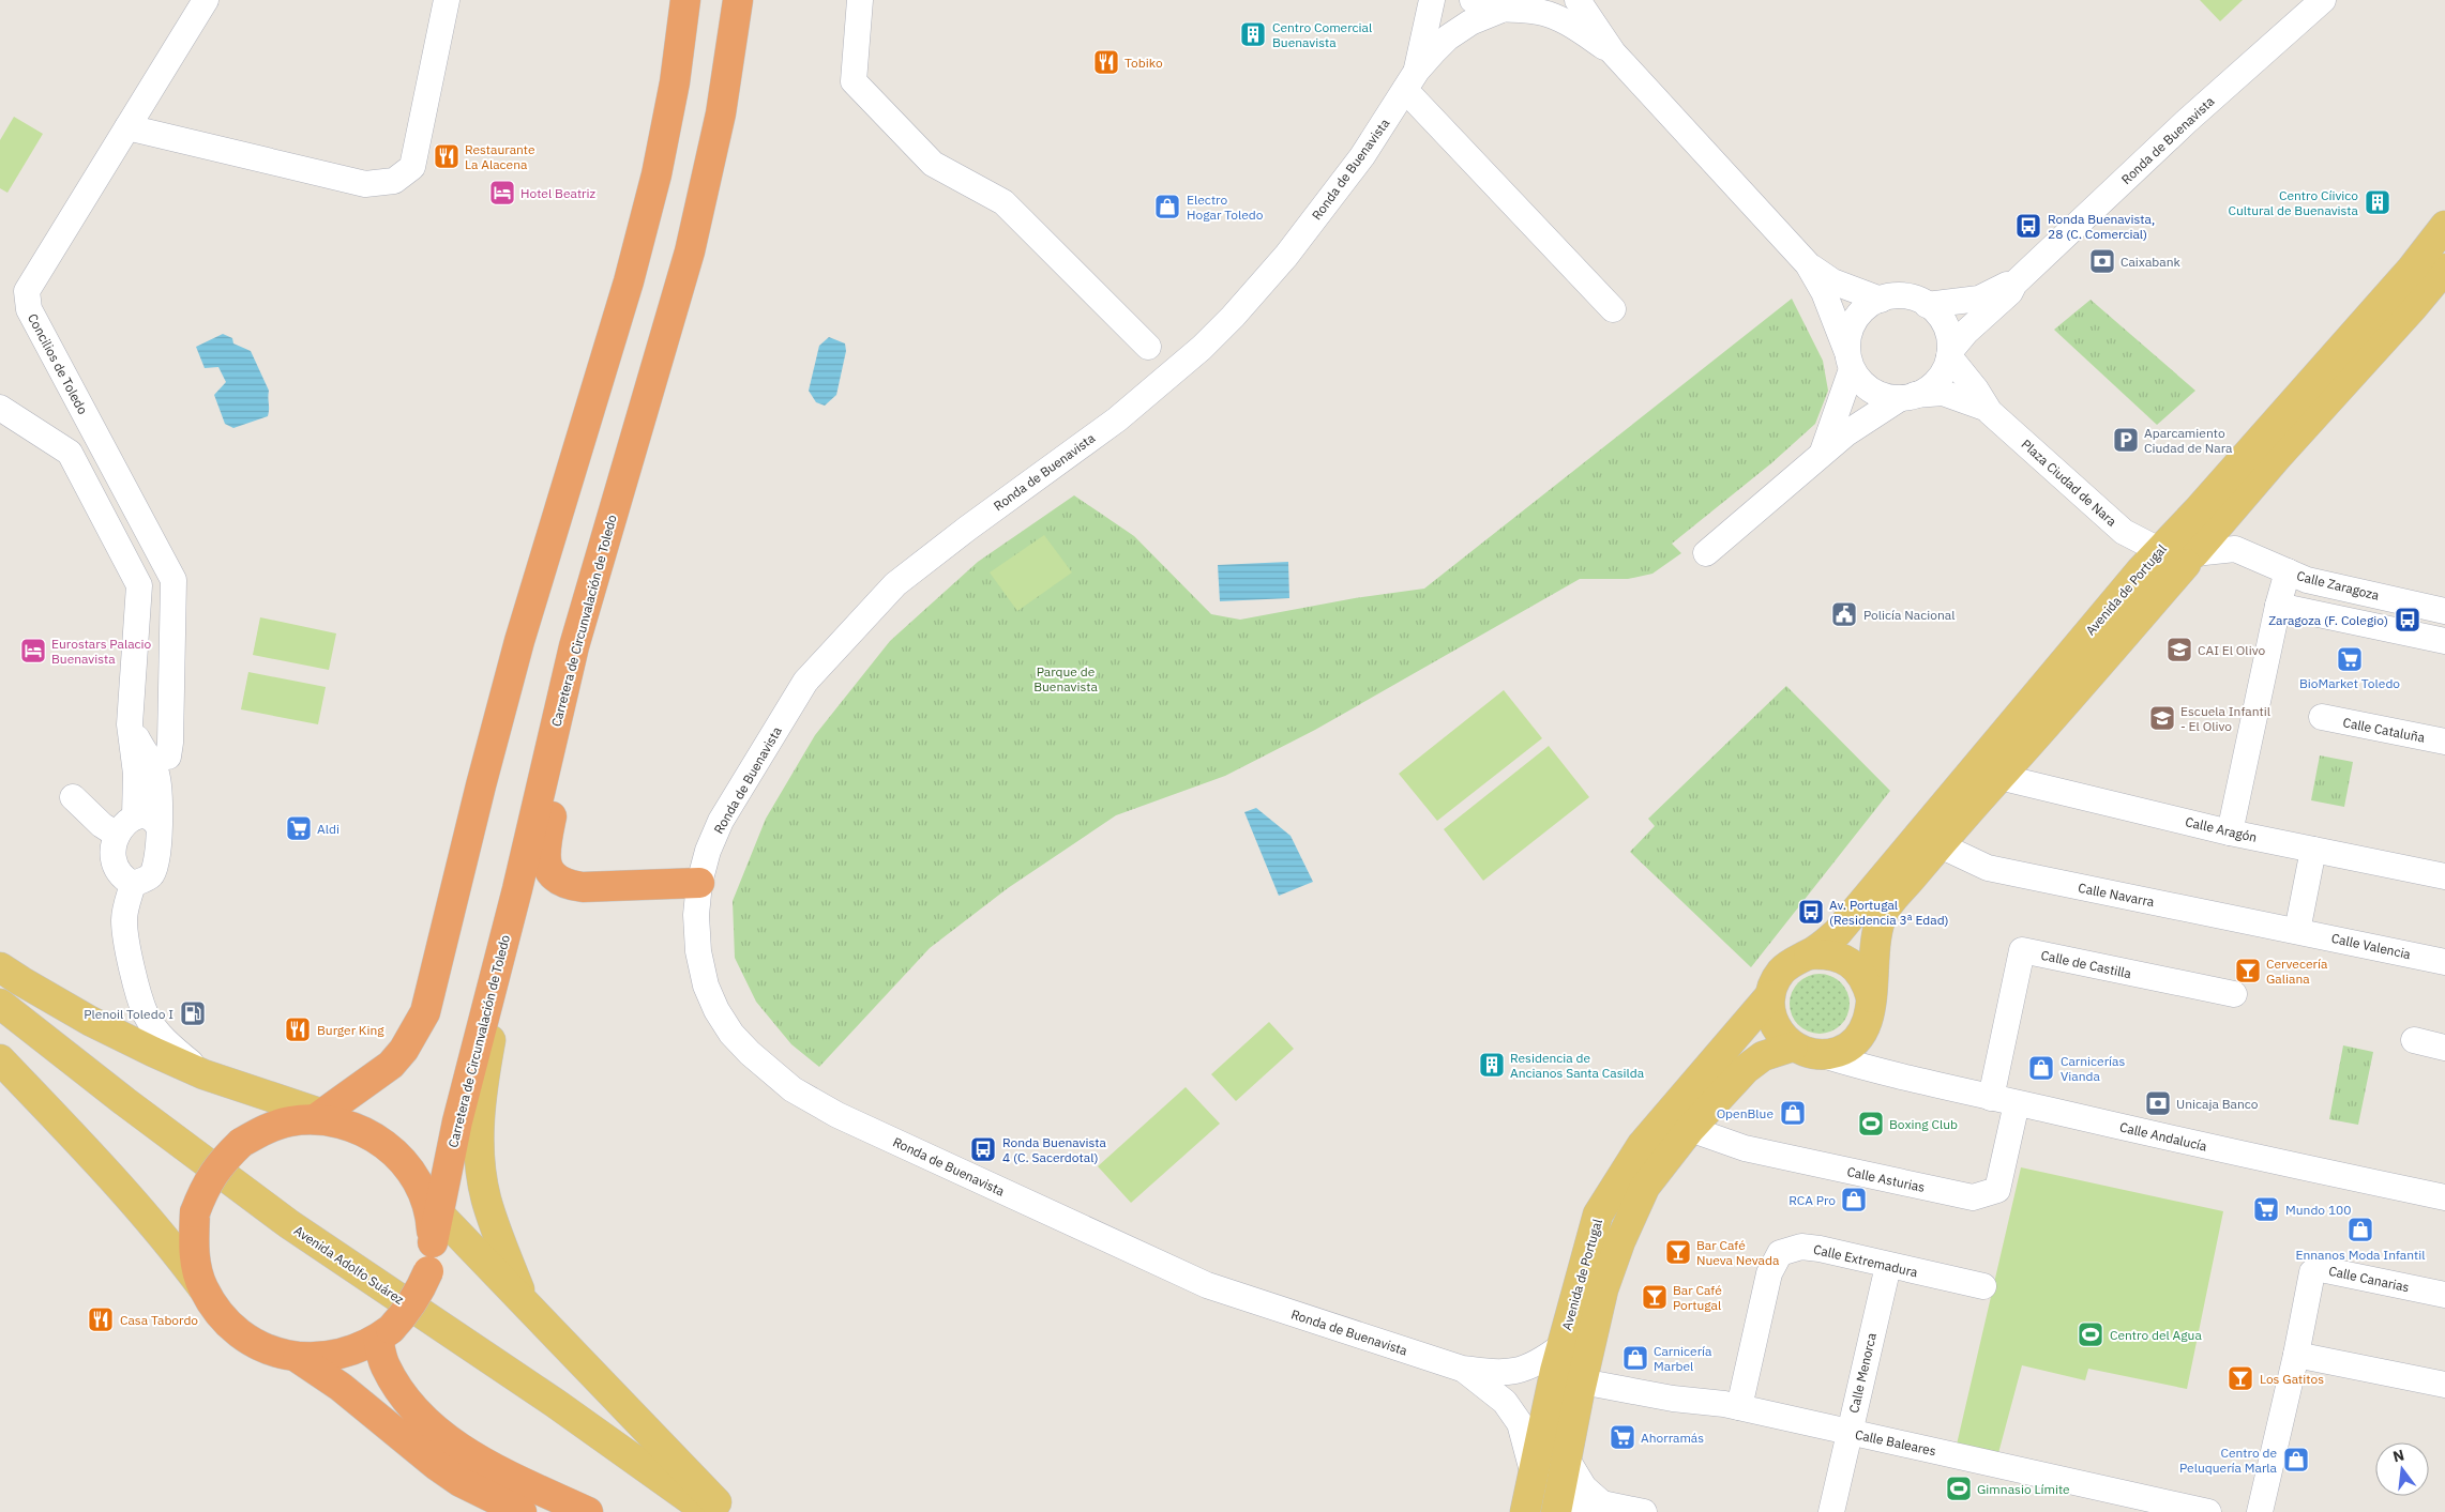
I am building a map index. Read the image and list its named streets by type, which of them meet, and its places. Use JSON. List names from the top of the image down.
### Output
{
  "streets": {
    "highway": ["Carretera de Circunvalación de Toledo"],
    "main road": ["Avenida de Portugal", "Avenida Adolfo Suárez"],
    "street": [
      "Ronda de Buenavista",
      "Concilios de Toledo",
      "Plaza Ciudad de Nara",
      "Calle Zaragoza",
      "Calle Cataluña",
      "Calle Aragón",
      "Calle Navarra",
      "Calle Valencia",
      "Calle de Castilla",
      "Calle Andalucía",
      "Calle Asturias",
      "Calle Extremadura",
      "Calle Canarias",
      "Calle Menorca",
      "Calle Baleares"
    ]
  },
  "crossings": [
    ["Ronda de Buenavista", "Plaza Ciudad de Nara"],
    ["Ronda de Buenavista", "Avenida de Portugal"],
    ["Plaza Ciudad de Nara", "Calle Zaragoza"],
    ["Plaza Ciudad de Nara", "Avenida de Portugal"],
    ["Calle Zaragoza", "Avenida de Portugal"],
    ["Avenida de Portugal", "Calle Andalucía"],
    ["Avenida de Portugal", "Calle Asturias"],
    ["Avenida de Portugal", "Calle Baleares"],
    ["Calle Navarra", "Calle Valencia"],
    ["Calle de Castilla", "Calle Andalucía"],
    ["Calle Andalucía", "Calle Asturias"],
    ["Calle Extremadura", "Calle Menorca"],
    ["Calle Extremadura", "Calle Baleares"],
    ["Calle Menorca", "Calle Baleares"]
  ],
  "parks": ["Parque de Buenavista"],
  "places": {
    "building": ["Centro Comercial Buenavista", "Centro Cíivico Cultural de Buenavista", "Residencia de Ancianos Santa Casilda"],
    "restaurant": [
      "Tobiko",
      "Restaurante La Alacena",
      "Burger King",
      "Casa Tabordo"
    ],
    "hotel": ["Hotel Beatriz", "Eurostars Palacio Buenavista"],
    "shop": [
      "Electro Hogar Toledo",
      "Carnicerías Vianda",
      "OpenBlue",
      "RCA Pro",
      "Ennanos Moda Infantil",
      "Carnicería Marbel",
      "Centro de Peluquería Marla"
    ],
    "bus stop": [
      "Ronda Buenavista, 28 (C. Comercial)",
      "Zaragoza (F. Colegio)",
      "Av. Portugal (Residencia 3ª Edad)",
      "Ronda Buenavista 4 (C. Sacerdotal)"
    ],
    "bank": ["Caixabank", "Unicaja Banco"],
    "parking": ["Aparcamiento Ciudad de Nara"],
    "public building": ["Policía Nacional"],
    "school or university": ["CAI El Olivo", "Escuela Infantil - El Olivo"],
    "supermarket": [
      "BioMarket Toledo",
      "Aldi",
      "Mundo 100",
      "Ahorramás"
    ],
    "bar": [
      "Cervecería Galiana",
      "Bar Café Nueva Nevada",
      "Bar Café Portugal",
      "Los Gatitos"
    ],
    "fuel station": ["Plenoil Toledo I"],
    "sports": ["Boxing Club", "Centro del Agua", "Gimnasio Límite"]
  },
  "north": "top"
}
